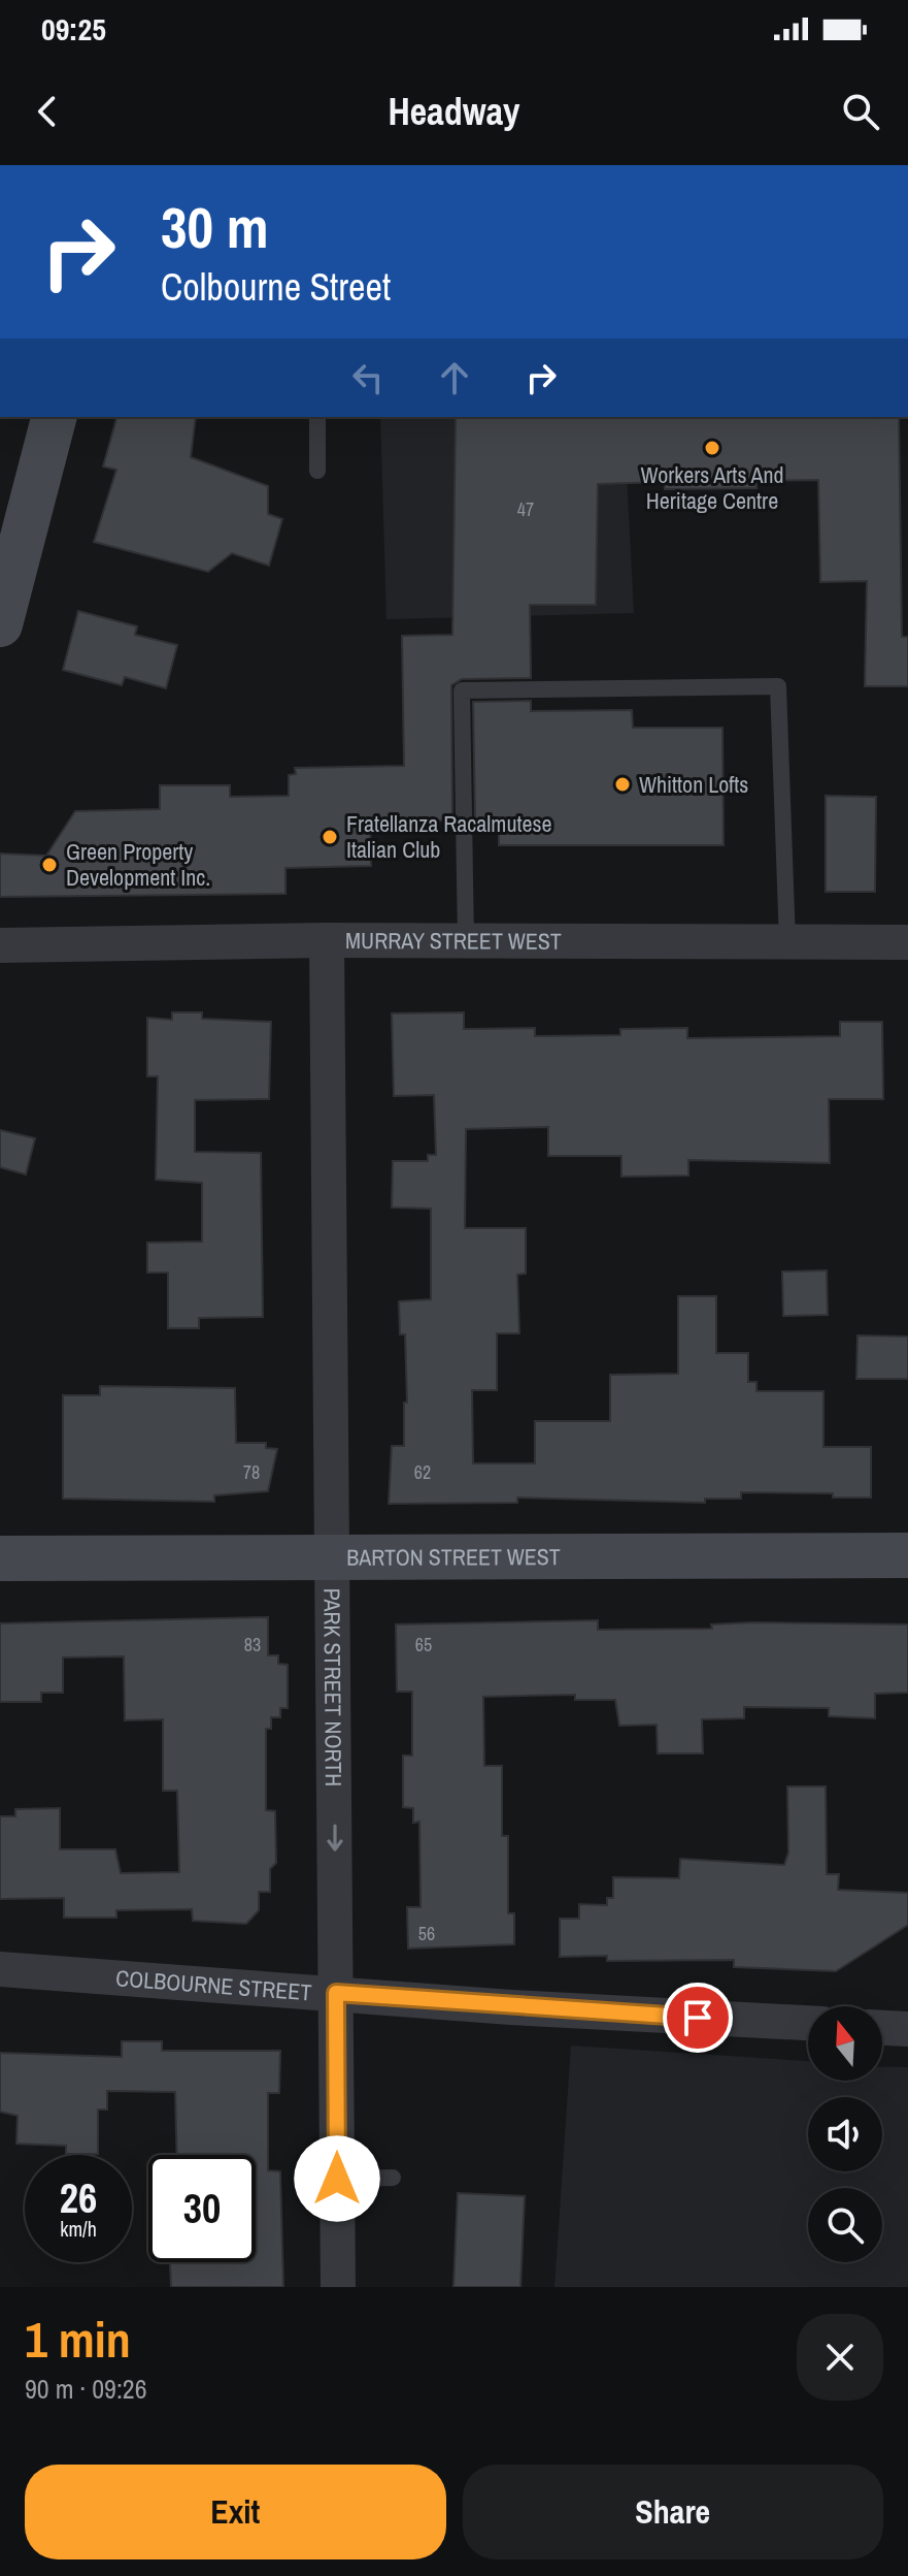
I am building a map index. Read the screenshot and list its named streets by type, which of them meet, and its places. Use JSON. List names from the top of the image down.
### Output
{
  "streets": {
    "street": [
      "MURRAY STREET WEST",
      "BARTON STREET WEST",
      "PARK STREET NORTH",
      "COLBOURNE STREET"
    ]
  },
  "crossings": [
    ["MURRAY STREET WEST", "PARK STREET NORTH"],
    ["BARTON STREET WEST", "PARK STREET NORTH"],
    ["PARK STREET NORTH", "COLBOURNE STREET"]
  ],
  "places": [
    "Workers Arts And Heritage Centre",
    "Whitton Lofts",
    "Fratellanza Racalmutese Italian Club",
    "Green Property Development Inc."
  ],
  "house_numbers": [
    "47",
    "78",
    "62",
    "83",
    "65",
    "56"
  ],
  "north": "top",
  "page": {
    "status": "09:25",
    "header": "Headway",
    "turn": ["30 m", "Colbourne Street"],
    "speed": "26 km/h",
    "limit": "30",
    "heading": ["1 min", "90 m · 09:26"],
    "buttons": ["Exit", "Share"]
  }
}
